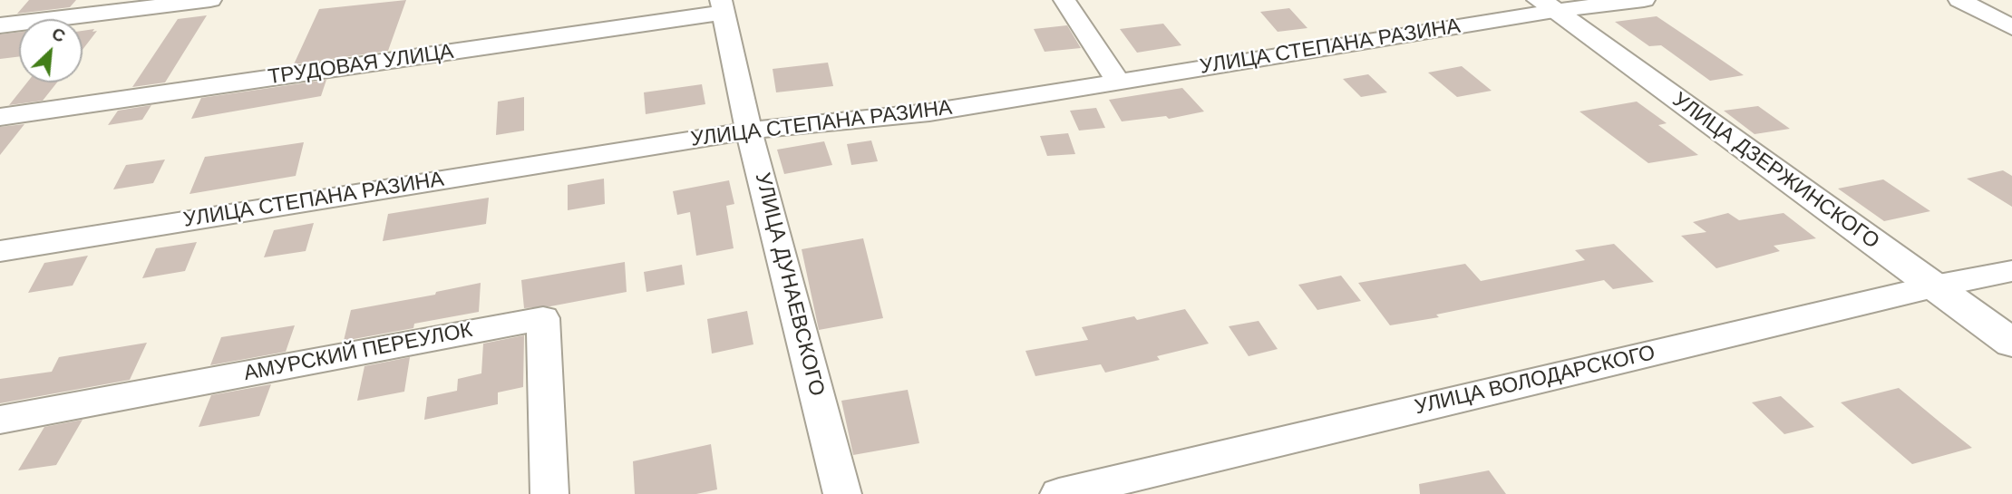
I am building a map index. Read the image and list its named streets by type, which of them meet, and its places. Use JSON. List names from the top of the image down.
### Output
{
  "streets": {
    "street": [
      "УЛИЦА СТЕПАНА РАЗИНА",
      "ТРУДОВАЯ УЛИЦА",
      "УЛИЦА ДЗЕРЖИНСКОГО",
      "УЛИЦА ДУНАЕВСКОГО",
      "АМУРСКИЙ ПЕРЕУЛОК",
      "УЛИЦА ВОЛОДАРСКОГО"
    ]
  },
  "crossings": [
    ["УЛИЦА СТЕПАНА РАЗИНА", "УЛИЦА ДЗЕРЖИНСКОГО"],
    ["УЛИЦА СТЕПАНА РАЗИНА", "УЛИЦА ДУНАЕВСКОГО"],
    ["ТРУДОВАЯ УЛИЦА", "УЛИЦА ДУНАЕВСКОГО"],
    ["УЛИЦА ДЗЕРЖИНСКОГО", "УЛИЦА ВОЛОДАРСКОГО"]
  ],
  "north": "top right"
}
